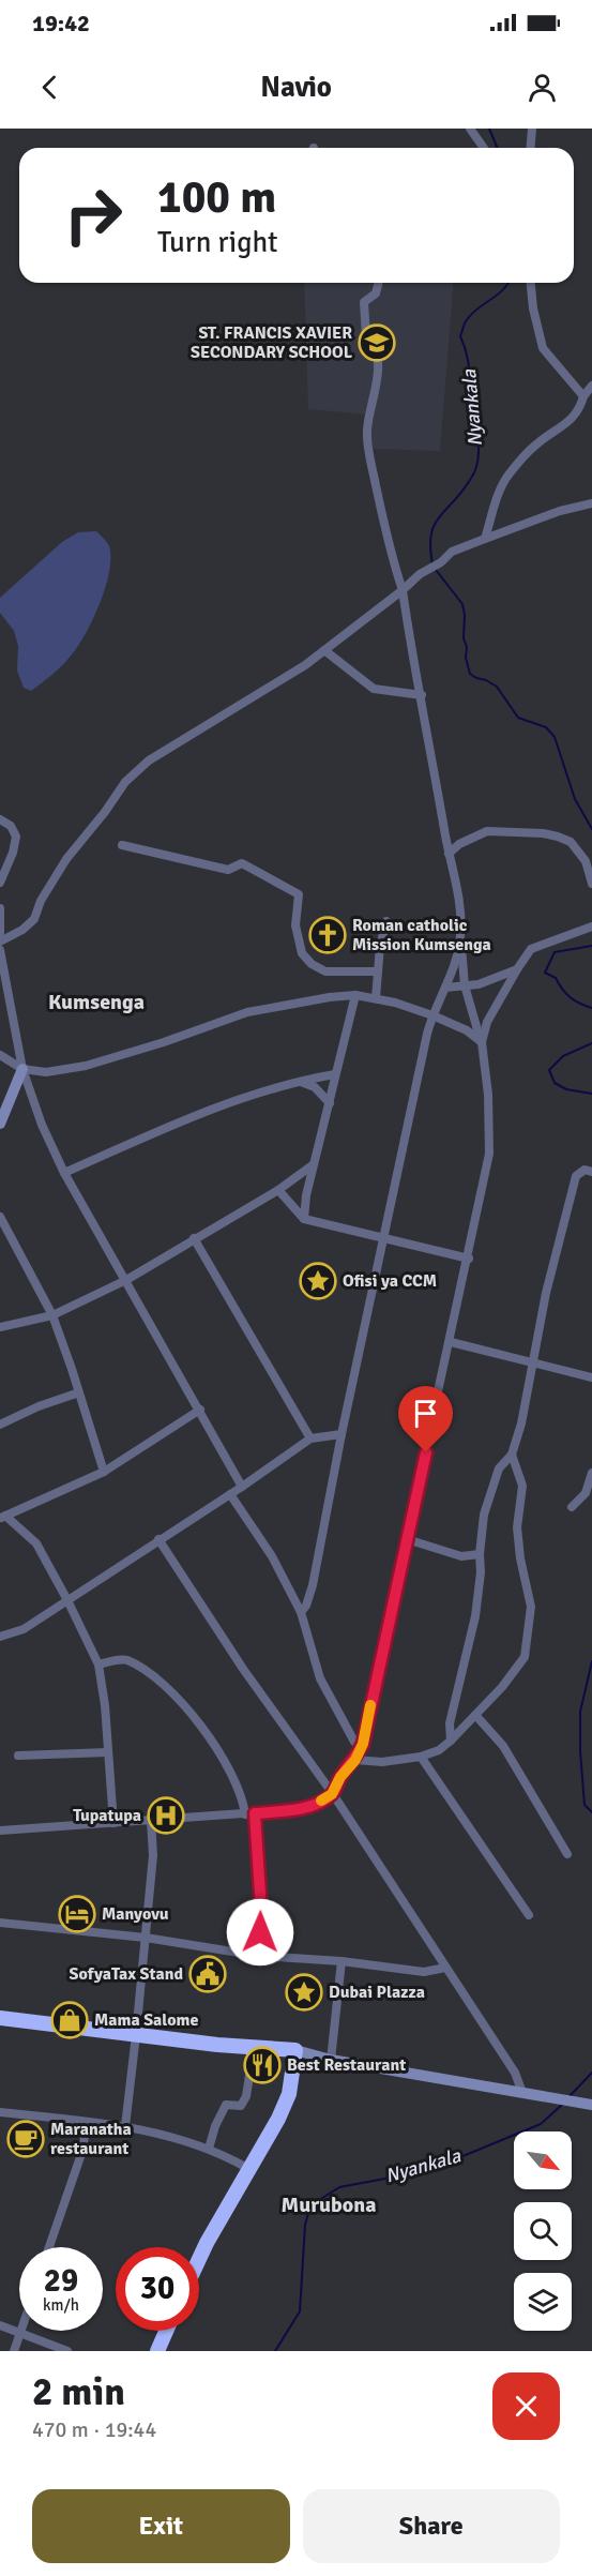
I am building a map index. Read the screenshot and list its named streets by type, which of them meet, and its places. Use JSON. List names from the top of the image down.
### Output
{
  "districts": ["Kumsenga", "Murubona"],
  "water": ["Nyankala"],
  "places": {
    "school or university": ["ST. FRANCIS XAVIER SECONDARY SCHOOL"],
    "church": ["Roman catholic Mission Kumsenga"],
    "place": ["Ofisi ya CCM", "Dubai Plazza"],
    "hospital": ["Tupatupa"],
    "hotel": ["Manyovu"],
    "public building": ["SofyaTax Stand"],
    "shop": ["Mama Salome"],
    "restaurant": ["Best Restaurant"],
    "cafe": ["Maranatha restaurant"]
  },
  "north": "bottom right",
  "page": {
    "status": "19:42",
    "header": "Navio",
    "turn": ["100 m", "Turn right"],
    "speed": "29 km/h",
    "limit": "30",
    "heading": ["2 min", "470 m · 19:44"],
    "buttons": ["Exit", "Share"]
  }
}
